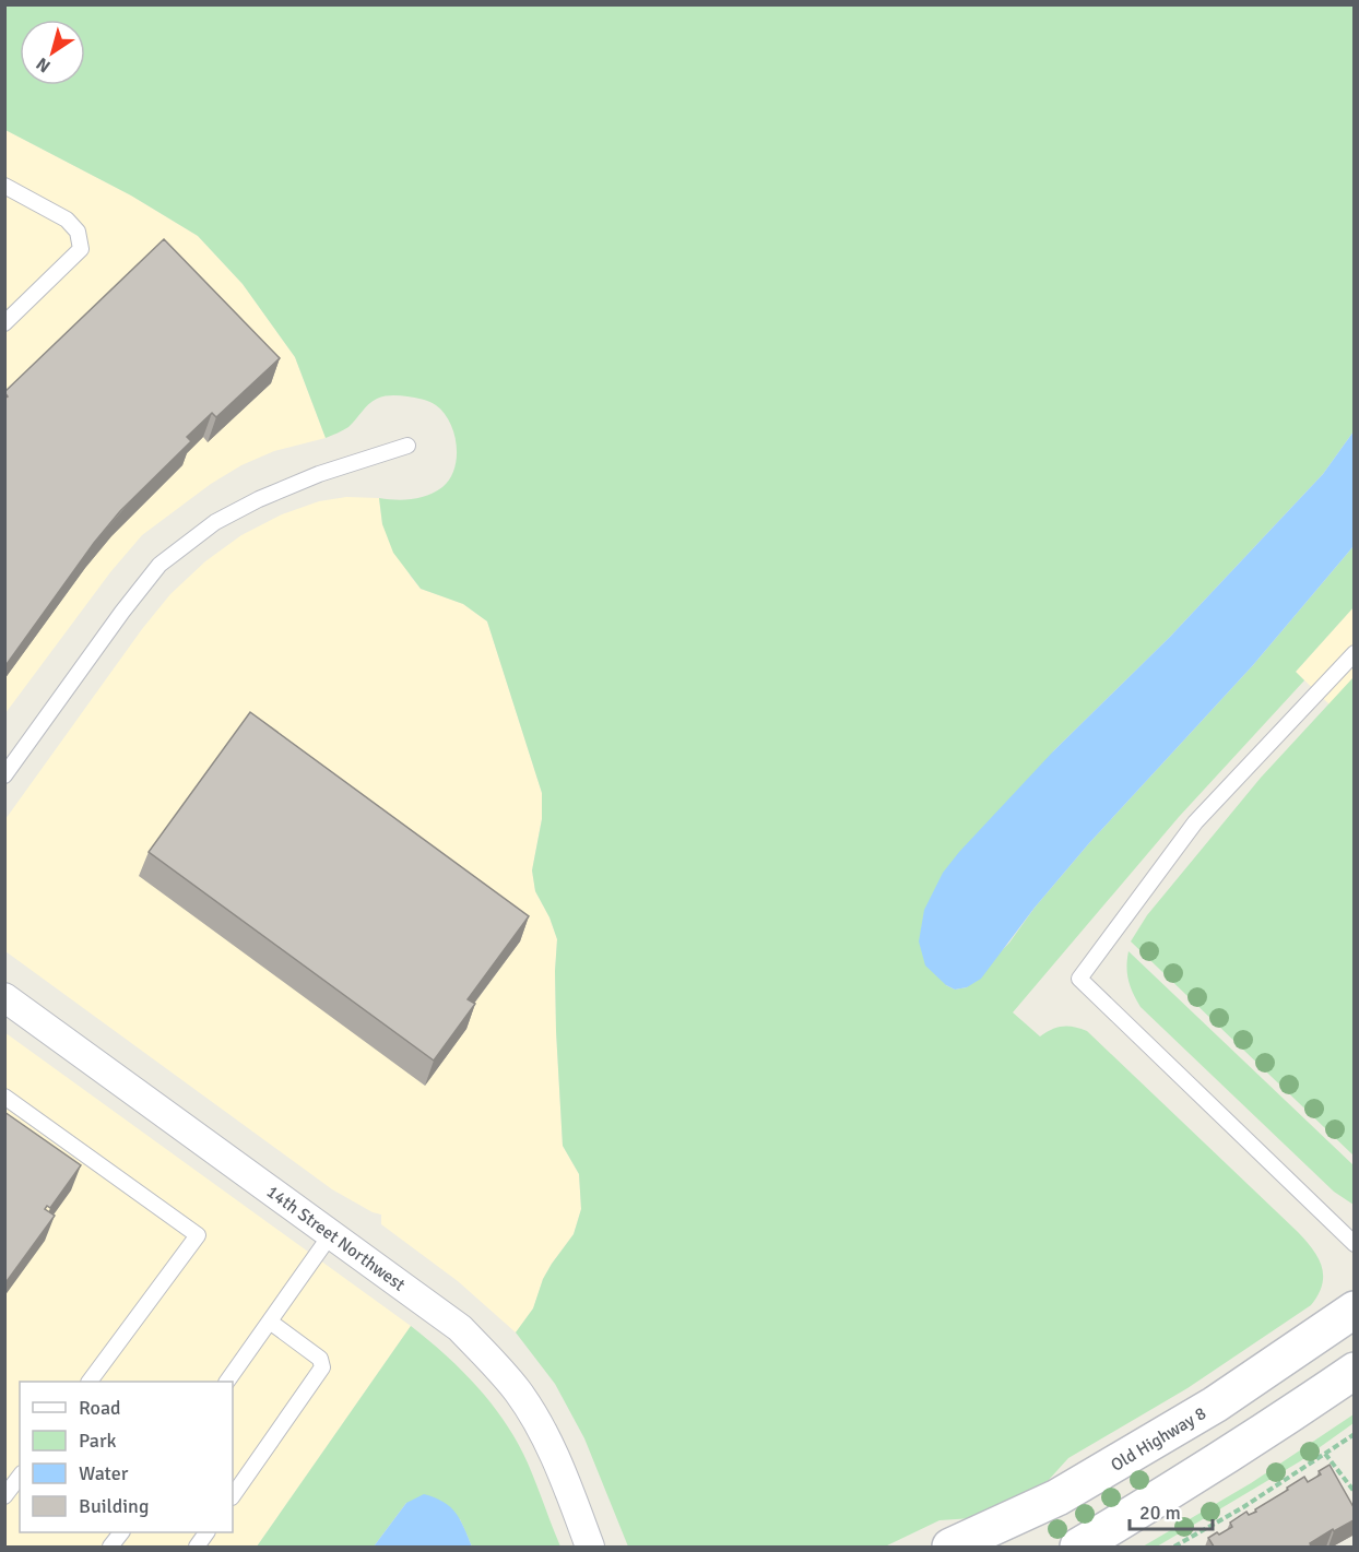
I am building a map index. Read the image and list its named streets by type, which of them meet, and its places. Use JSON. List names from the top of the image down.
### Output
{
  "streets": {
    "street": ["14th Street Northwest", "Old Highway 8"]
  },
  "legend": [
    "Road",
    "Park",
    "Water",
    "Building"
  ],
  "scale_bar": "20 m",
  "north": "bottom left"
}
